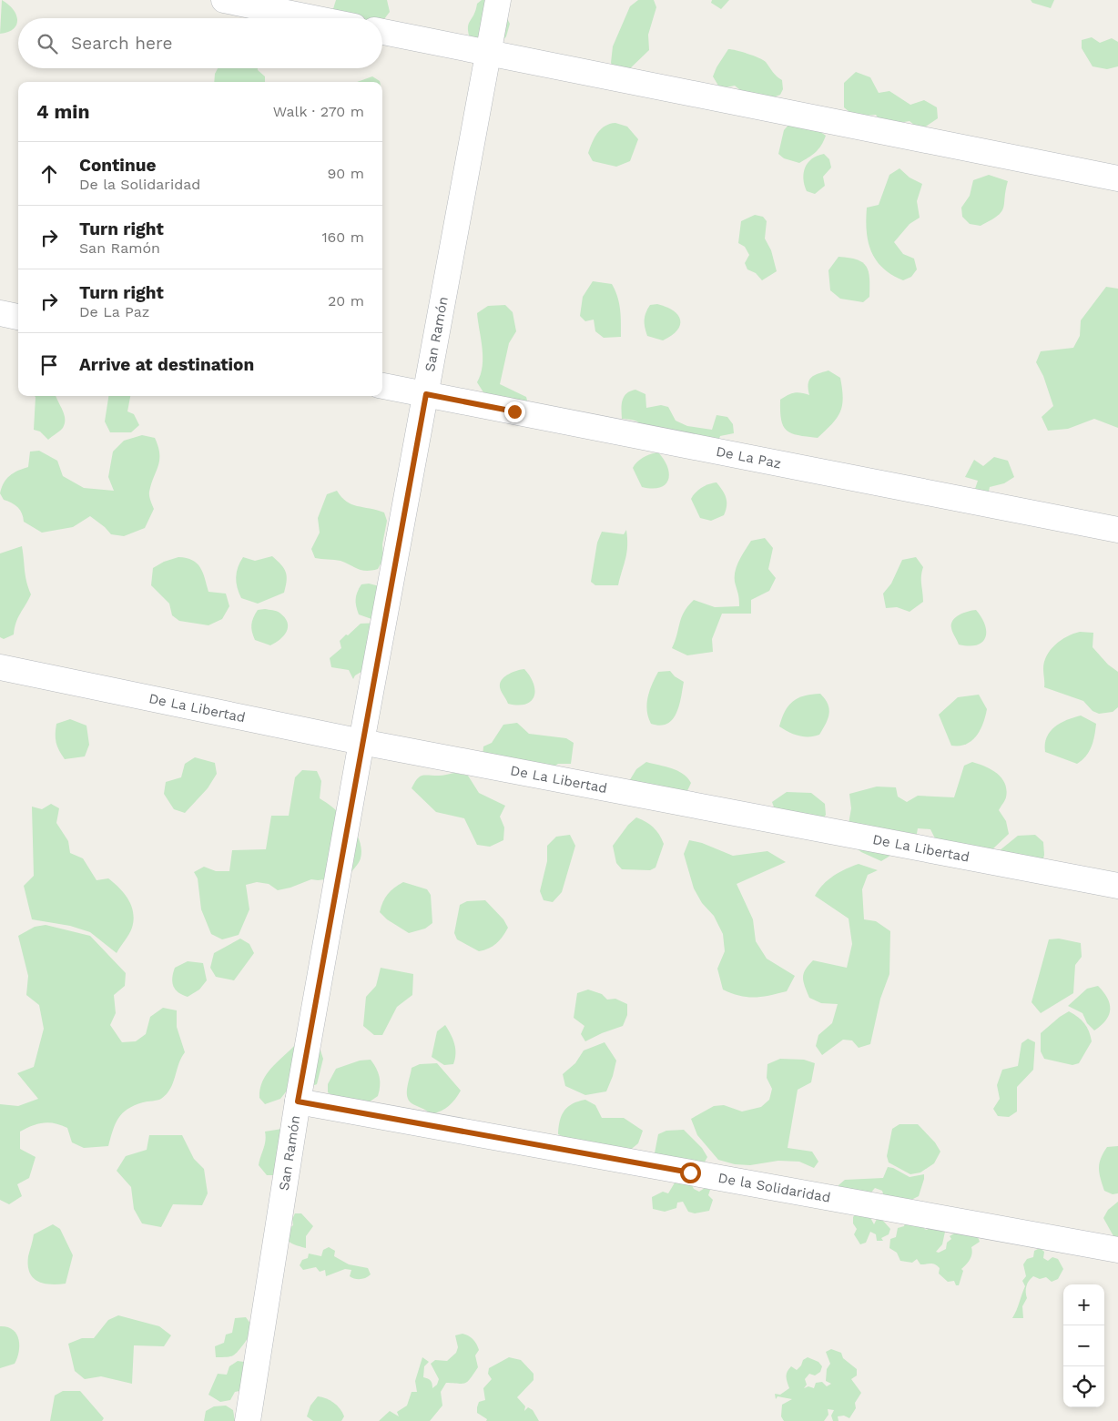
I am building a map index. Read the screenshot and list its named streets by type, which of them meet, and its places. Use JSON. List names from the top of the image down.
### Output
{
  "streets": {
    "street": [
      "San Ramón",
      "De La Paz",
      "De La Libertad",
      "De la Solidaridad"
    ]
  },
  "crossings": [
    ["San Ramón", "De La Paz"],
    ["San Ramón", "De La Libertad"],
    ["San Ramón", "De la Solidaridad"]
  ],
  "page": {
    "search": "Search here",
    "heading": ["4 min", "Walk · 270 m"],
    "list": [
      ["Continue", "De la Solidaridad", "90 m"],
      ["Turn right", "San Ramón", "160 m"],
      ["Turn right", "De La Paz", "20 m"],
      "Arrive at destination"
    ],
    "map_buttons": ["+", "−"]
  }
}
